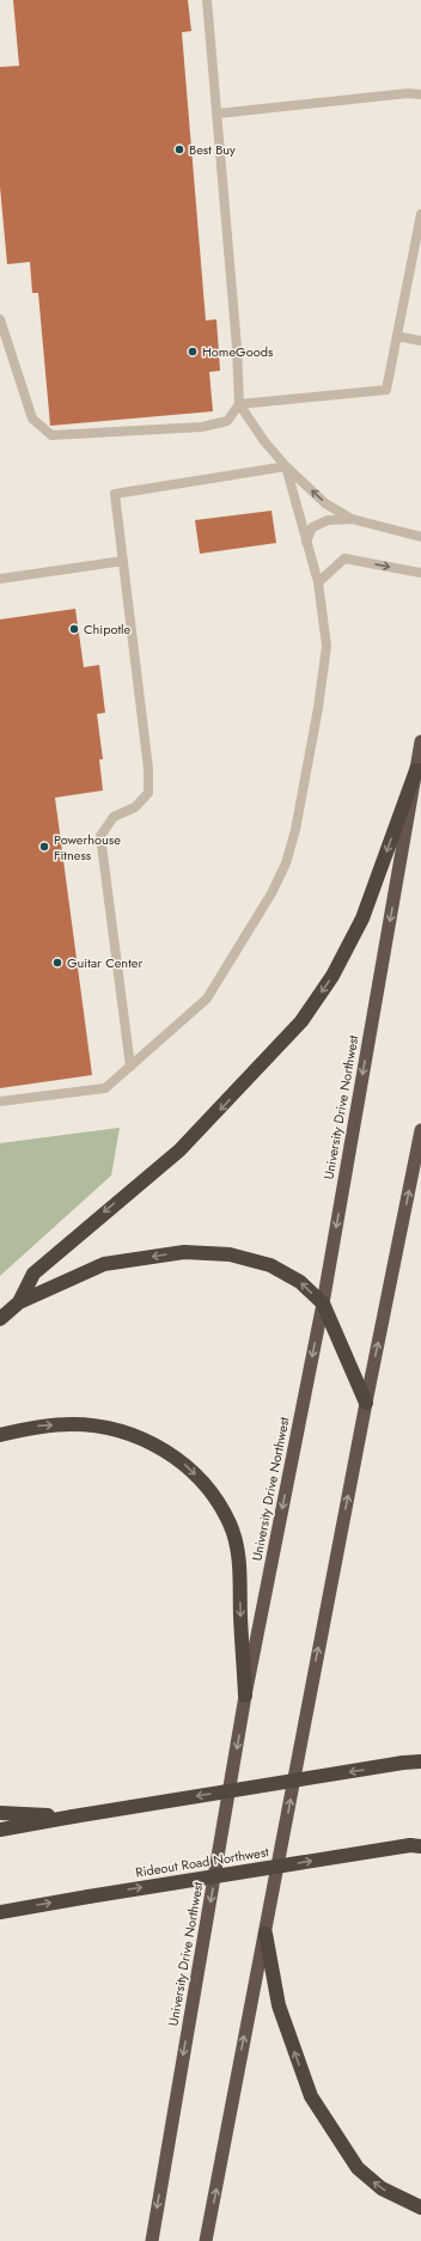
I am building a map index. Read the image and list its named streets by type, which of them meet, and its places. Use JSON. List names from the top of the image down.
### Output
{
  "streets": {
    "highway": ["University Drive Northwest", "Rideout Road Northwest"]
  },
  "places": [
    "Best Buy",
    "HomeGoods",
    "Chipotle",
    "Powerhouse Fitness",
    "Guitar Center"
  ]
}
